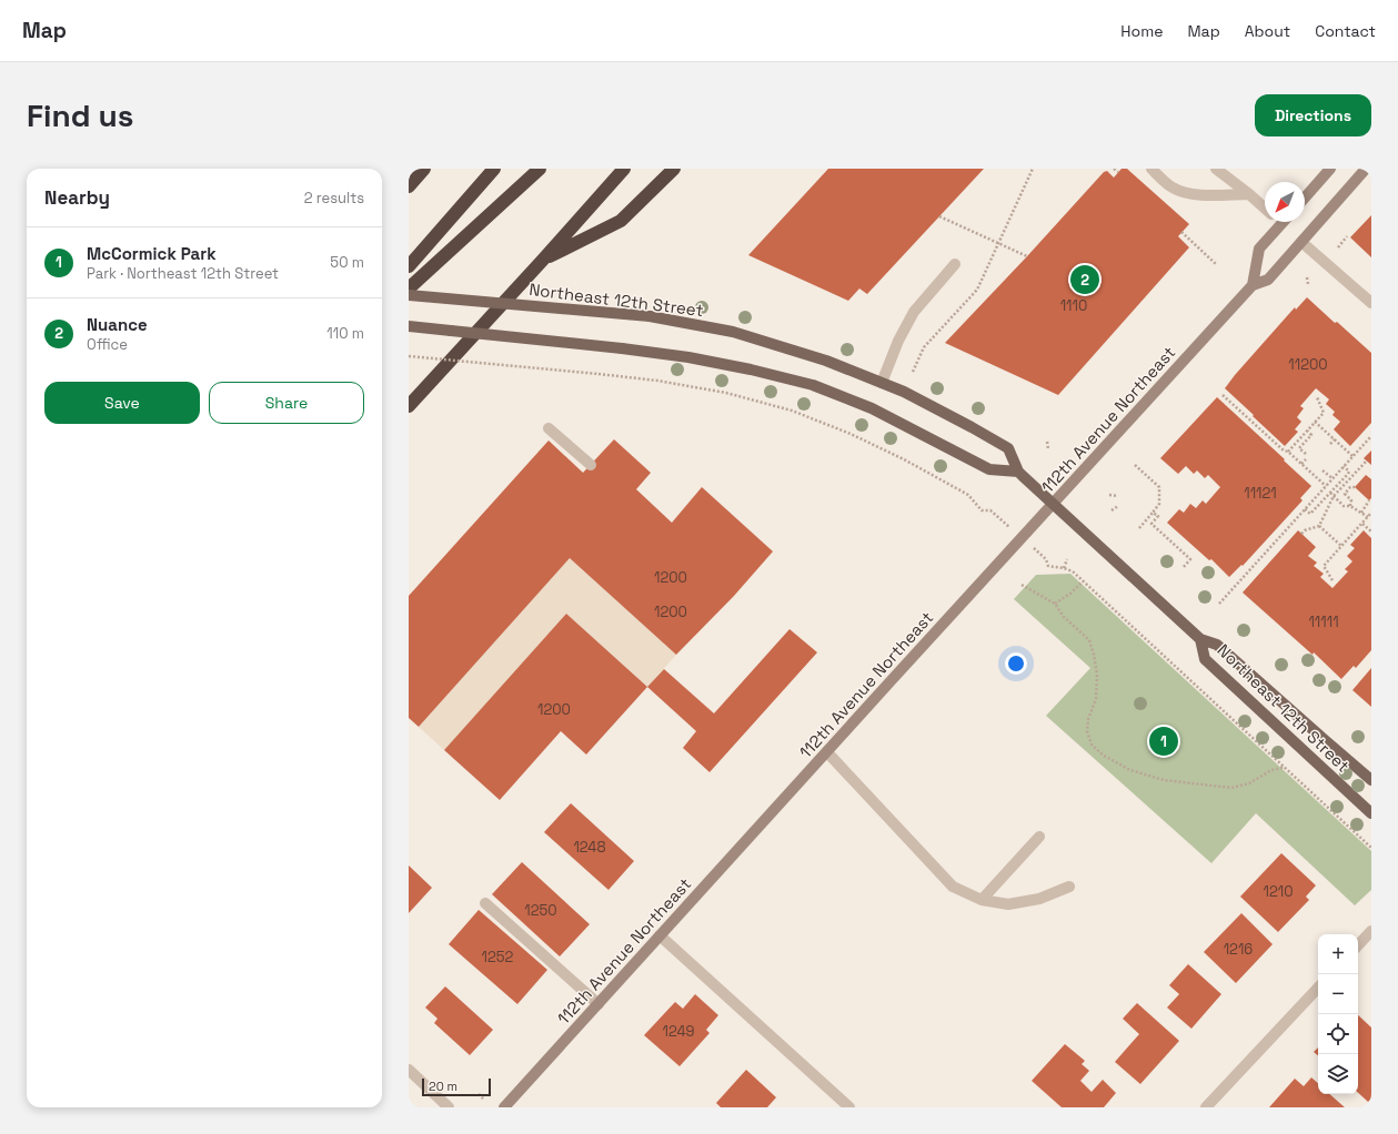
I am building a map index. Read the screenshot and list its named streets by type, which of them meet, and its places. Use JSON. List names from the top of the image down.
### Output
{
  "streets": {
    "main road": ["Northeast 12th Street", "112th Avenue Northeast"]
  },
  "crossings": [
    ["Northeast 12th Street", "112th Avenue Northeast"]
  ],
  "house_numbers": [
    "1110",
    "11200",
    "11121",
    "1200",
    "1200",
    "11111",
    "1200",
    "1248",
    "1210",
    "1250",
    "1216",
    "1252",
    "1249"
  ],
  "scale_bar": "20 m",
  "north": "bottom left",
  "page": {
    "header": "Map",
    "nav": [
      "Home",
      "Map",
      "About",
      "Contact"
    ],
    "buttons": [
      "Directions",
      ["Save", "Share"]
    ],
    "title": "Find us",
    "heading": ["Nearby", "2 results"],
    "list": [
      {
        "mark": "1",
        "name": "McCormick Park",
        "note": "Park · Northeast 12th Street",
        "value": "50 m"
      },
      {
        "mark": "2",
        "name": "Nuance",
        "note": "Office",
        "value": "110 m"
      }
    ],
    "pins": ["2", "1"],
    "map_buttons": ["+", "−"],
    "scale": "20 m"
  }
}
